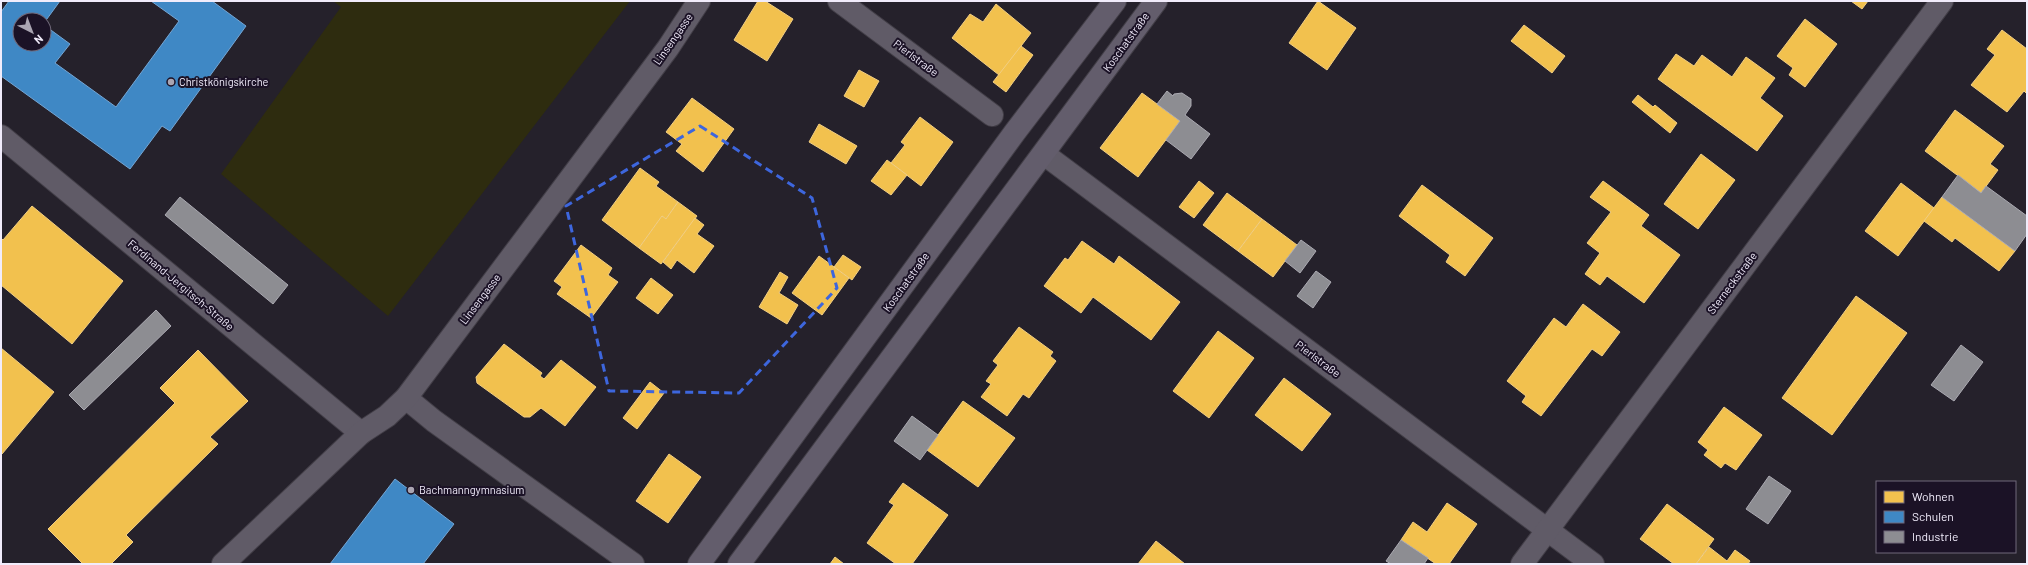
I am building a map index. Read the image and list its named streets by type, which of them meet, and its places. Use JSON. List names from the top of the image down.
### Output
{
  "streets": {
    "main road": ["Koschatstraße"],
    "street": [
      "Linsengasse",
      "Pierlstraße",
      "Sterneckstraße",
      "Ferdinand-Jergitsch-Straße"
    ]
  },
  "crossings": [
    ["Linsengasse", "Ferdinand-Jergitsch-Straße"],
    ["Koschatstraße", "Pierlstraße"],
    ["Pierlstraße", "Sterneckstraße"]
  ],
  "places": ["Christkönigskirche", "Bachmanngymnasium"],
  "legend": ["Wohnen", "Schulen", "Industrie"],
  "north": "bottom right"
}
